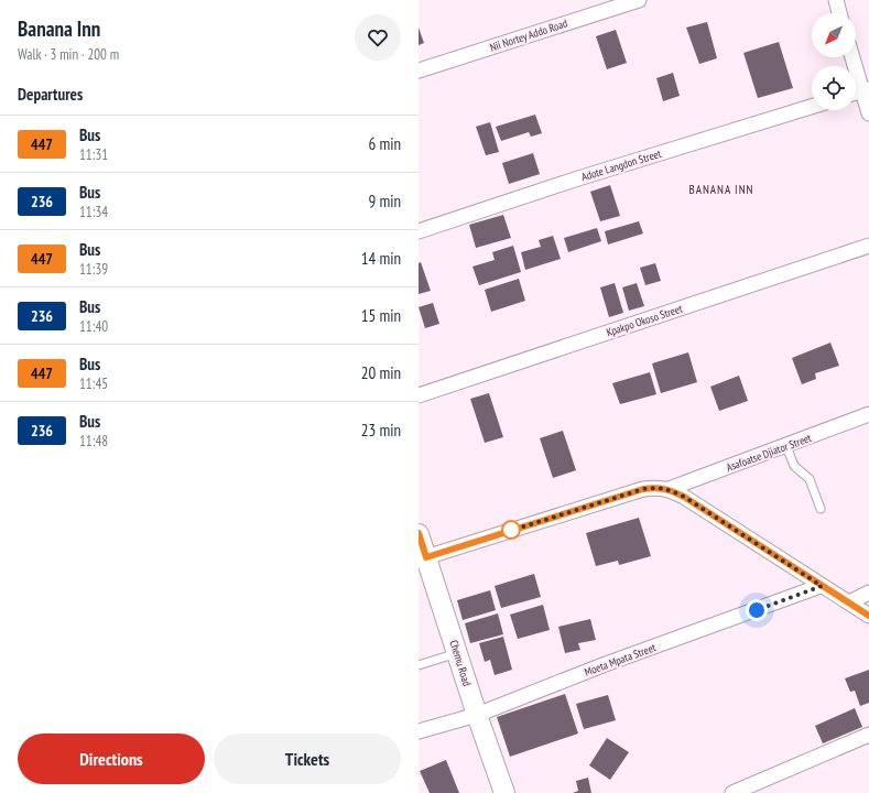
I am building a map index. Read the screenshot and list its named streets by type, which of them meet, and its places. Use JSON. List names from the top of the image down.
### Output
{
  "streets": {
    "street": [
      "Nii Nortey Addo Road",
      "Adote Langdon Street",
      "Kpakpo Okoso Street",
      "Asafoatse Djiator Street",
      "Moeta Mpata Street",
      "Chemu Road"
    ]
  },
  "crossings": [
    ["Moeta Mpata Street", "Chemu Road"]
  ],
  "districts": ["BANANA INN"],
  "lines": ["bus line 447"],
  "north": "bottom left",
  "page": {
    "heading": [
      ["Banana Inn", "Walk · 3 min · 200 m"],
      "Departures"
    ],
    "list": [
      {
        "mark": "447",
        "name": "Bus",
        "note": "11:31",
        "value": "6 min"
      },
      {
        "mark": "236",
        "name": "Bus",
        "note": "11:34",
        "value": "9 min"
      },
      {
        "mark": "447",
        "name": "Bus",
        "note": "11:39",
        "value": "14 min"
      },
      {
        "mark": "236",
        "name": "Bus",
        "note": "11:40",
        "value": "15 min"
      },
      {
        "mark": "447",
        "name": "Bus",
        "note": "11:45",
        "value": "20 min"
      },
      {
        "mark": "236",
        "name": "Bus",
        "note": "11:48",
        "value": "23 min"
      }
    ],
    "buttons": ["Directions", "Tickets"]
  }
}
